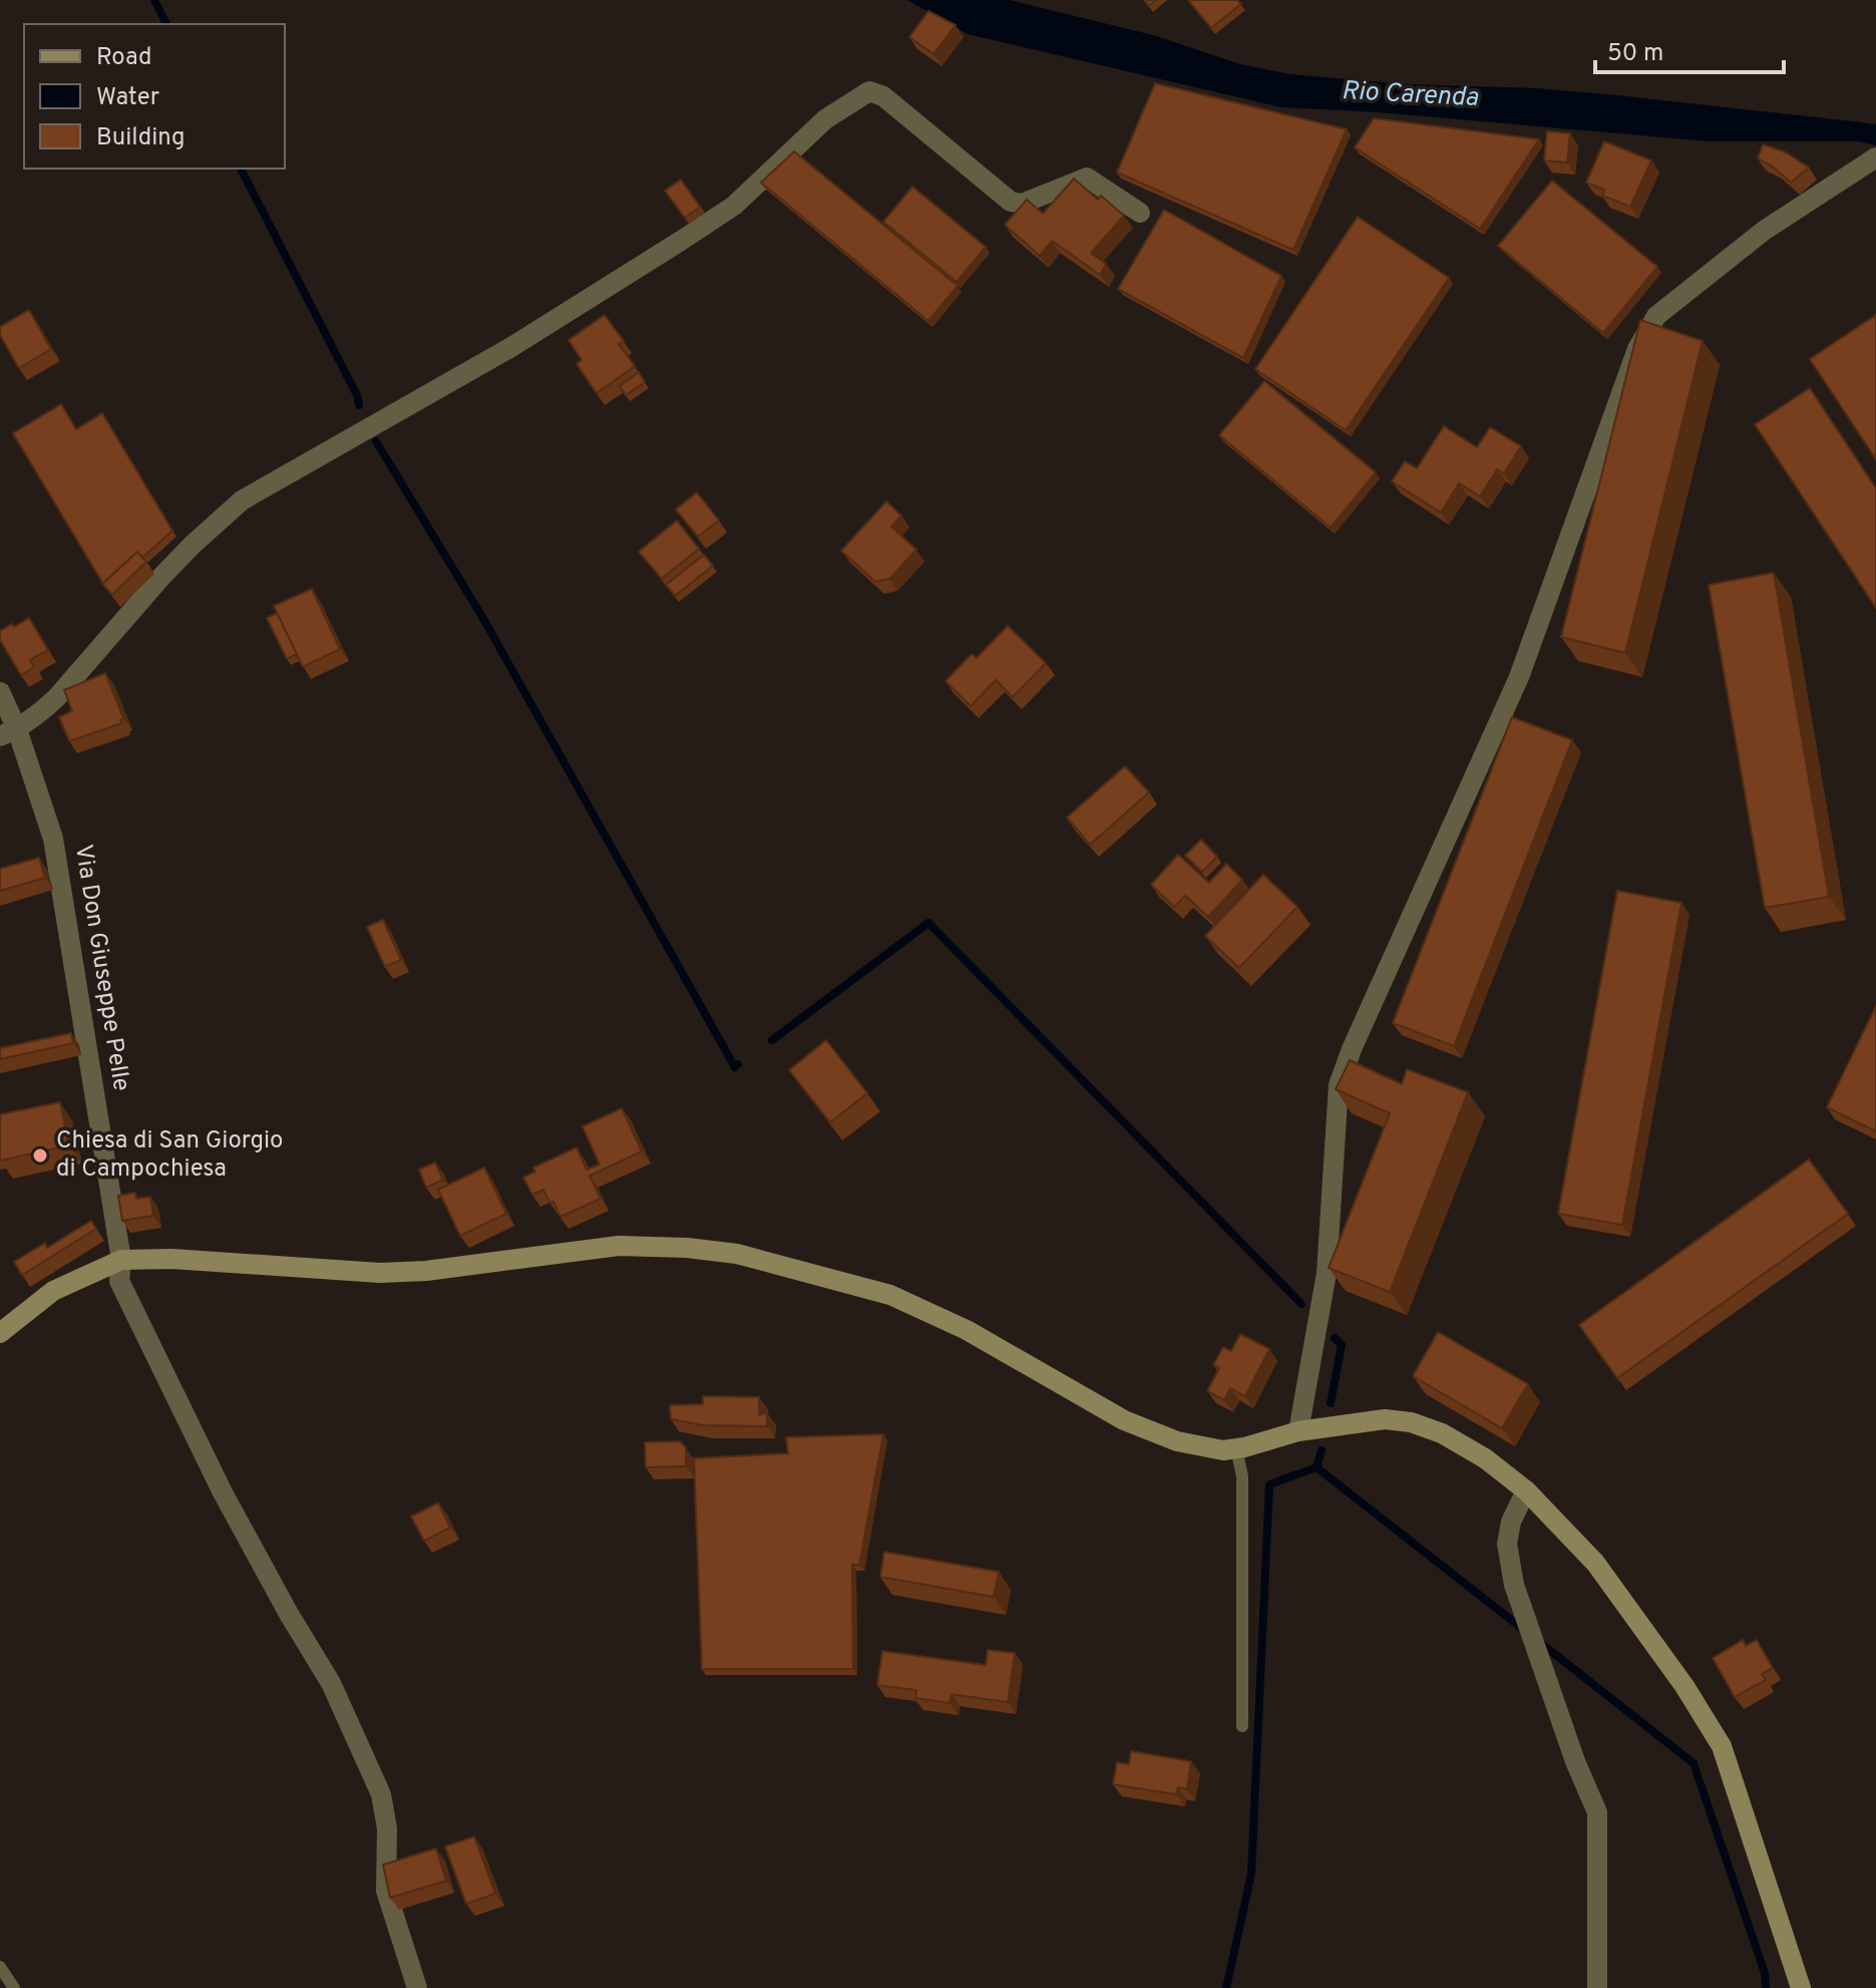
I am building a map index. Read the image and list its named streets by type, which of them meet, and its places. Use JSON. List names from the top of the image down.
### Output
{
  "streets": {
    "street": ["Via Don Giuseppe Pelle"]
  },
  "water": ["Rio Carenda"],
  "places": ["Chiesa di San Giorgio di Campochiesa"],
  "legend": ["Road", "Water", "Building"],
  "scale_bar": "50 m"
}
